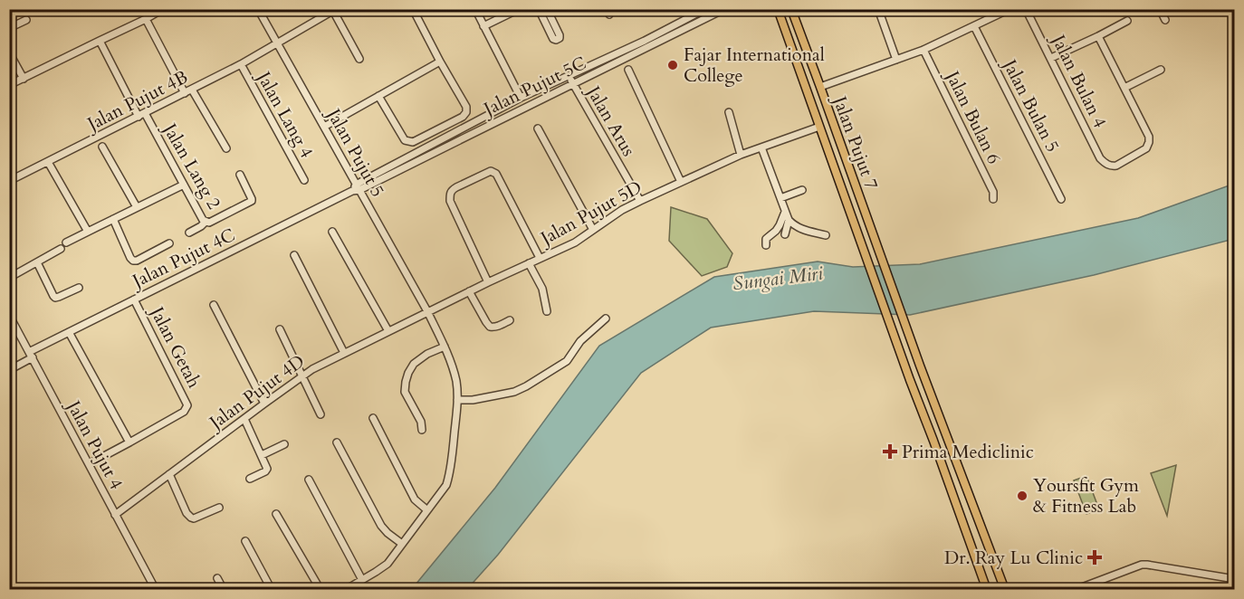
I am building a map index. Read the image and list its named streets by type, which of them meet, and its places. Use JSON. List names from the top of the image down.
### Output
{
  "streets": {
    "main road": ["Jalan Pujut 7"],
    "street": [
      "Jalan Bulan 4",
      "Jalan Pujut 5C",
      "Jalan Pujut 4B",
      "Jalan Bulan 5",
      "Jalan Lang 4",
      "Jalan Bulan 6",
      "Jalan Arus",
      "Jalan Pujut 5",
      "Jalan Lang 2",
      "Jalan Pujut 5D",
      "Jalan Pujut 4C",
      "Jalan Getah",
      "Jalan Pujut 4D",
      "Jalan Pujut 4"
    ]
  },
  "crossings": [
    ["Jalan Pujut 5C", "Jalan Arus"],
    ["Jalan Pujut 5C", "Jalan Pujut 5"],
    ["Jalan Pujut 5C", "Jalan Pujut 4C"],
    ["Jalan Pujut 4B", "Jalan Lang 4"],
    ["Jalan Pujut 4B", "Jalan Pujut 5"],
    ["Jalan Pujut 4B", "Jalan Lang 2"],
    ["Jalan Arus", "Jalan Pujut 5D"],
    ["Jalan Pujut 7", "Jalan Pujut 5D"],
    ["Jalan Pujut 5", "Jalan Pujut 5D"],
    ["Jalan Pujut 5", "Jalan Pujut 4C"],
    ["Jalan Pujut 5", "Jalan Pujut 4D"],
    ["Jalan Pujut 5D", "Jalan Pujut 4D"],
    ["Jalan Pujut 4C", "Jalan Getah"],
    ["Jalan Pujut 4C", "Jalan Pujut 4"],
    ["Jalan Pujut 4D", "Jalan Pujut 4"]
  ],
  "water": ["Sungai Miri"],
  "places": {
    "other": ["Fajar International College", "Yoursfit Gym & Fitness Lab"],
    "health": ["Prima Mediclinic", "Dr. Ray Lu Clinic"]
  }
}
